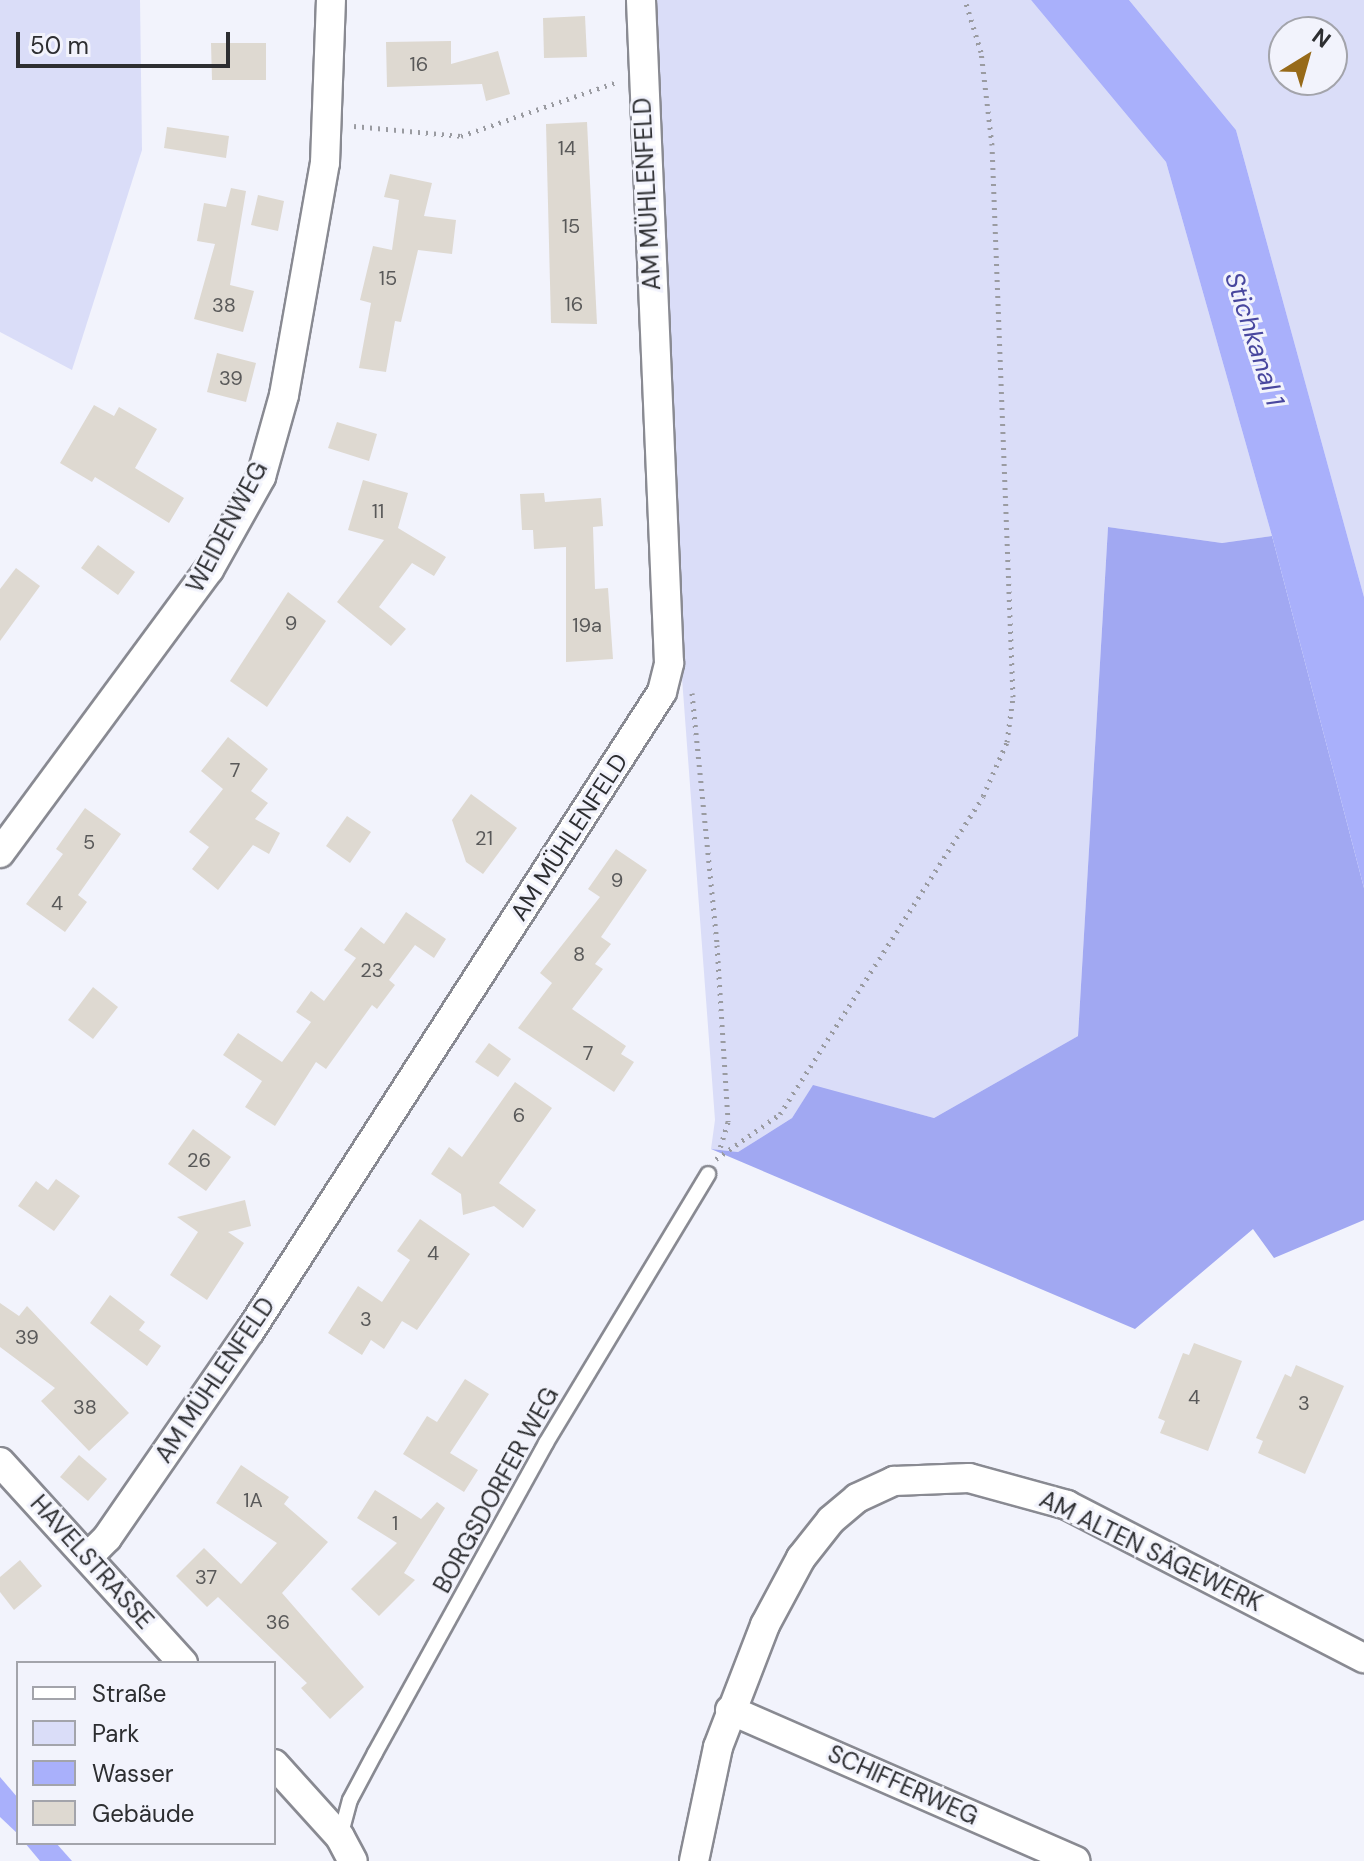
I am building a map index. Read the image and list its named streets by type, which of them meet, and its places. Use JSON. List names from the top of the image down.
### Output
{
  "streets": {
    "street": [
      "AM MÜHLENFELD",
      "WEIDENWEG",
      "AM ALTEN SÄGEWERK",
      "HAVELSTRASSE",
      "SCHIFFERWEG"
    ],
    "lane": ["BORGSDORFER WEG"]
  },
  "crossings": [
    ["AM MÜHLENFELD", "HAVELSTRASSE"],
    ["AM ALTEN SÄGEWERK", "SCHIFFERWEG"]
  ],
  "water": ["Stichkanal 1"],
  "house_numbers": [
    "16",
    "14",
    "15",
    "15",
    "16",
    "38",
    "39",
    "11",
    "9",
    "19a",
    "7",
    "21",
    "5",
    "9",
    "4",
    "8",
    "23",
    "7",
    "6",
    "26",
    "4",
    "3",
    "39",
    "4",
    "3",
    "38",
    "1A",
    "1",
    "37",
    "36"
  ],
  "legend": [
    "Straße",
    "Park",
    "Wasser",
    "Gebäude"
  ],
  "scale_bar": "50 m",
  "north": "top right"
}
